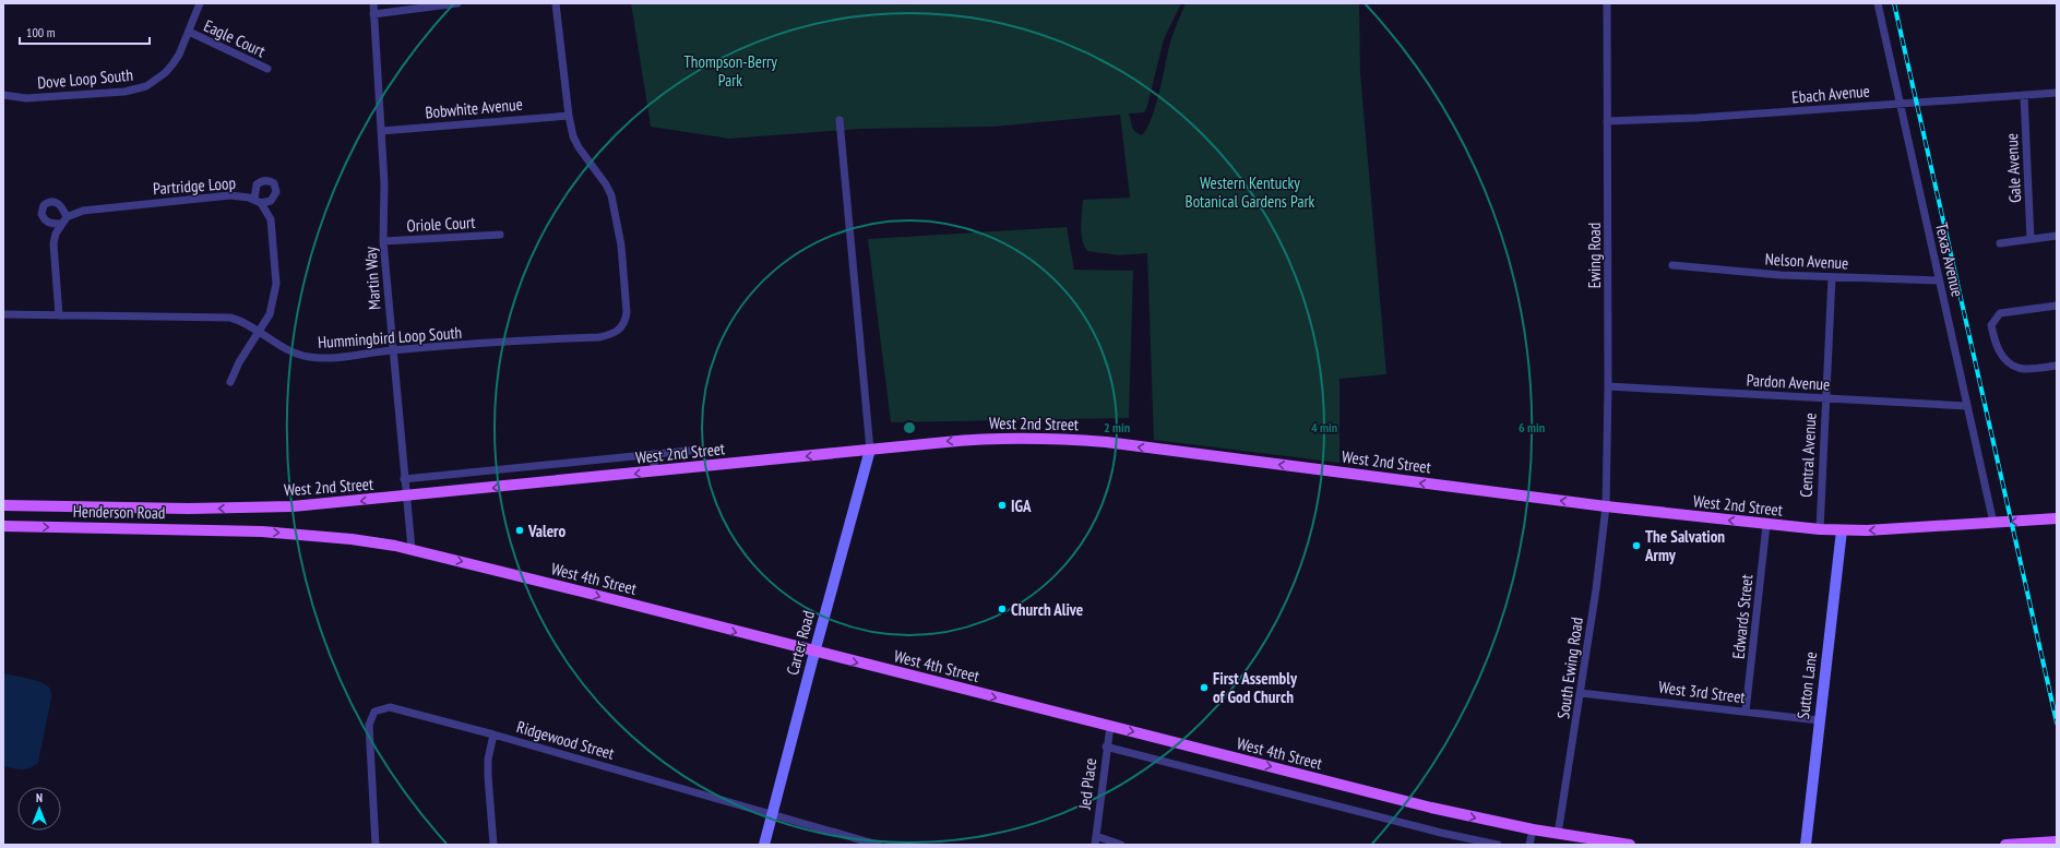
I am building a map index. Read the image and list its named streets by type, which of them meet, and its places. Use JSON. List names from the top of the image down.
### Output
{
  "streets": {
    "main road": [
      "West 2nd Street",
      "Henderson Road",
      "West 4th Street",
      "Carter Road",
      "Sutton Lane"
    ],
    "street": [
      "Eagle Court",
      "Dove Loop South",
      "Ebach Avenue",
      "Bobwhite Avenue",
      "Gale Avenue",
      "Partridge Loop",
      "Oriole Court",
      "Ewing Road",
      "Texas Avenue",
      "Nelson Avenue",
      "Martin Way",
      "Hummingbird Loop South",
      "Pardon Avenue",
      "Central Avenue",
      "Edwards Street",
      "South Ewing Road",
      "West 3rd Street",
      "Ridgewood Street",
      "Jed Place"
    ]
  },
  "crossings": [
    ["Eagle Court", "Dove Loop South"],
    ["Ebach Avenue", "Gale Avenue"],
    ["Ebach Avenue", "Ewing Road"],
    ["Ebach Avenue", "Texas Avenue"],
    ["Bobwhite Avenue", "Martin Way"],
    ["Bobwhite Avenue", "Hummingbird Loop South"],
    ["Partridge Loop", "Hummingbird Loop South"],
    ["Oriole Court", "Martin Way"],
    ["Ewing Road", "Pardon Avenue"],
    ["Ewing Road", "West 2nd Street"],
    ["Ewing Road", "South Ewing Road"],
    ["Texas Avenue", "Nelson Avenue"],
    ["Texas Avenue", "Pardon Avenue"],
    ["Texas Avenue", "West 2nd Street"],
    ["Nelson Avenue", "Central Avenue"],
    ["Martin Way", "Hummingbird Loop South"],
    ["Martin Way", "West 2nd Street"],
    ["Martin Way", "West 4th Street"],
    ["Pardon Avenue", "Central Avenue"],
    ["West 2nd Street", "Central Avenue"],
    ["West 2nd Street", "Henderson Road"],
    ["West 2nd Street", "Edwards Street"],
    ["West 2nd Street", "Carter Road"],
    ["West 2nd Street", "South Ewing Road"],
    ["West 2nd Street", "Sutton Lane"],
    ["Henderson Road", "West 4th Street"],
    ["West 4th Street", "Carter Road"],
    ["West 4th Street", "South Ewing Road"],
    ["West 4th Street", "Jed Place"],
    ["Edwards Street", "West 3rd Street"],
    ["Carter Road", "Ridgewood Street"],
    ["South Ewing Road", "West 3rd Street"],
    ["Sutton Lane", "West 3rd Street"]
  ],
  "one_way": ["West 2nd Street", "West 4th Street"],
  "parks": ["Thompson-Berry Park", "Western Kentucky Botanical Gardens Park"],
  "places": [
    "IGA",
    "Valero",
    "The Salvation Army",
    "Church Alive",
    "First Assembly of God Church"
  ],
  "scale_bar": "100 m",
  "north": "top",
  "rings": ["2 min", "4 min", "6 min"]
}
